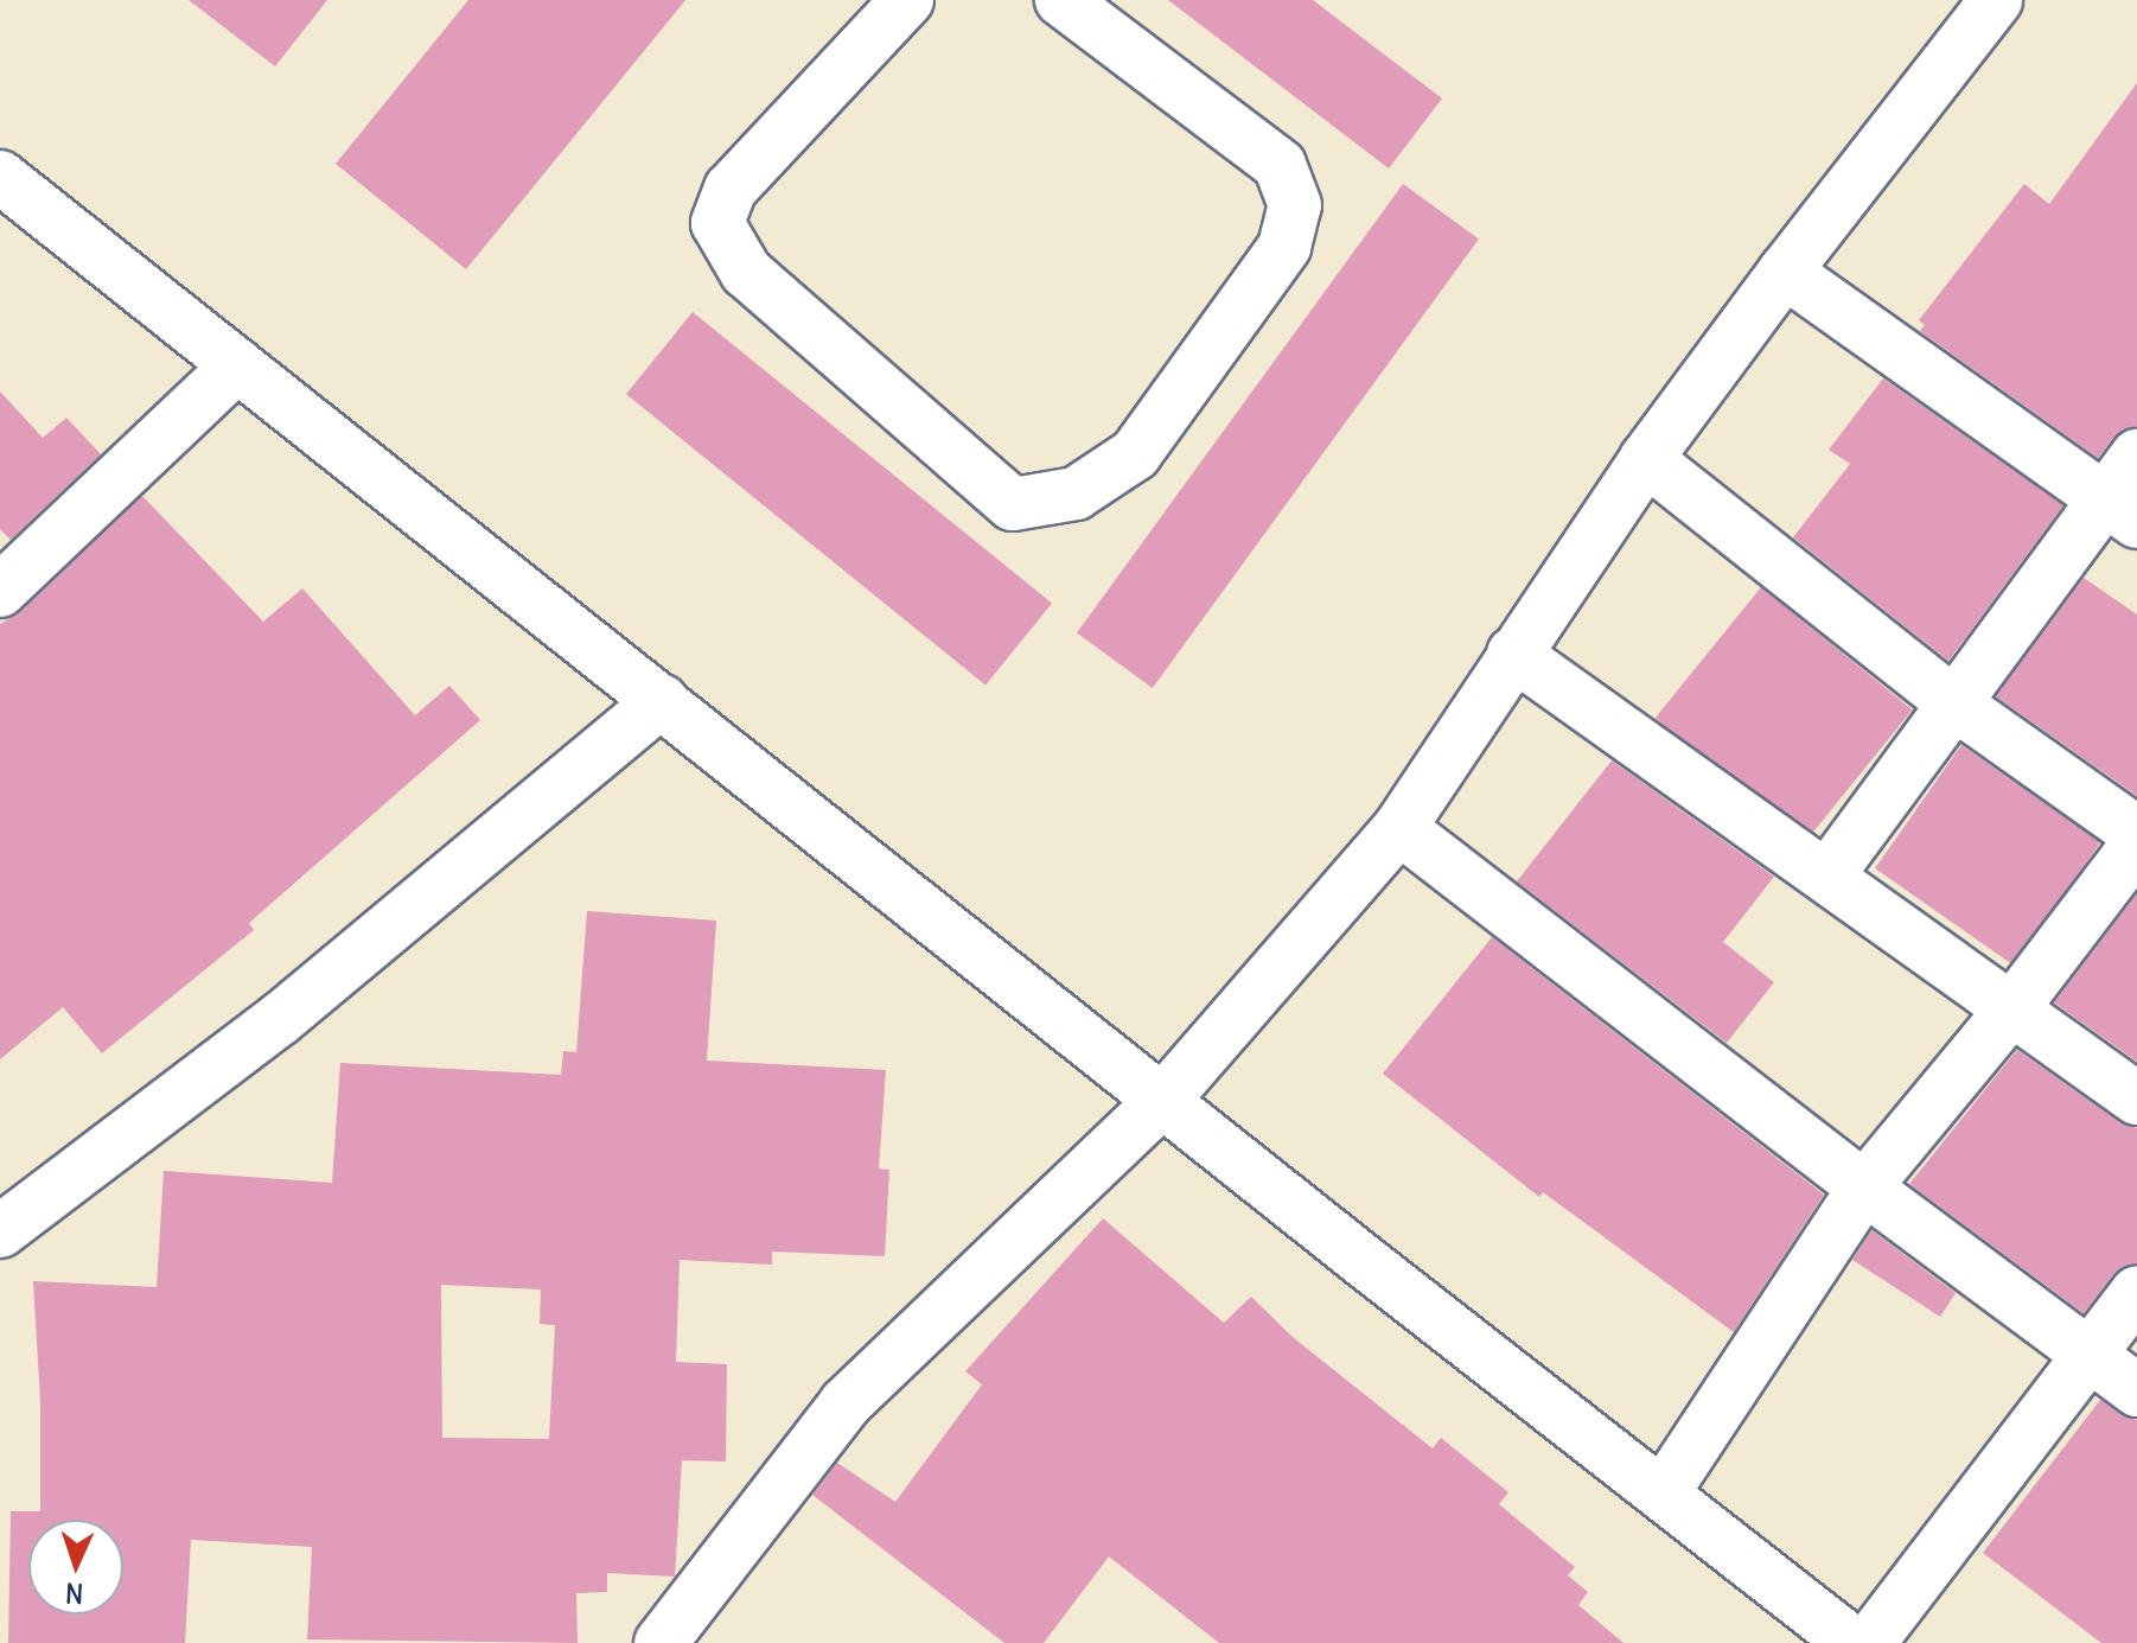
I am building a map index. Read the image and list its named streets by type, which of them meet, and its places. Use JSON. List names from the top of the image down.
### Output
{
  "north": "bottom"
}
